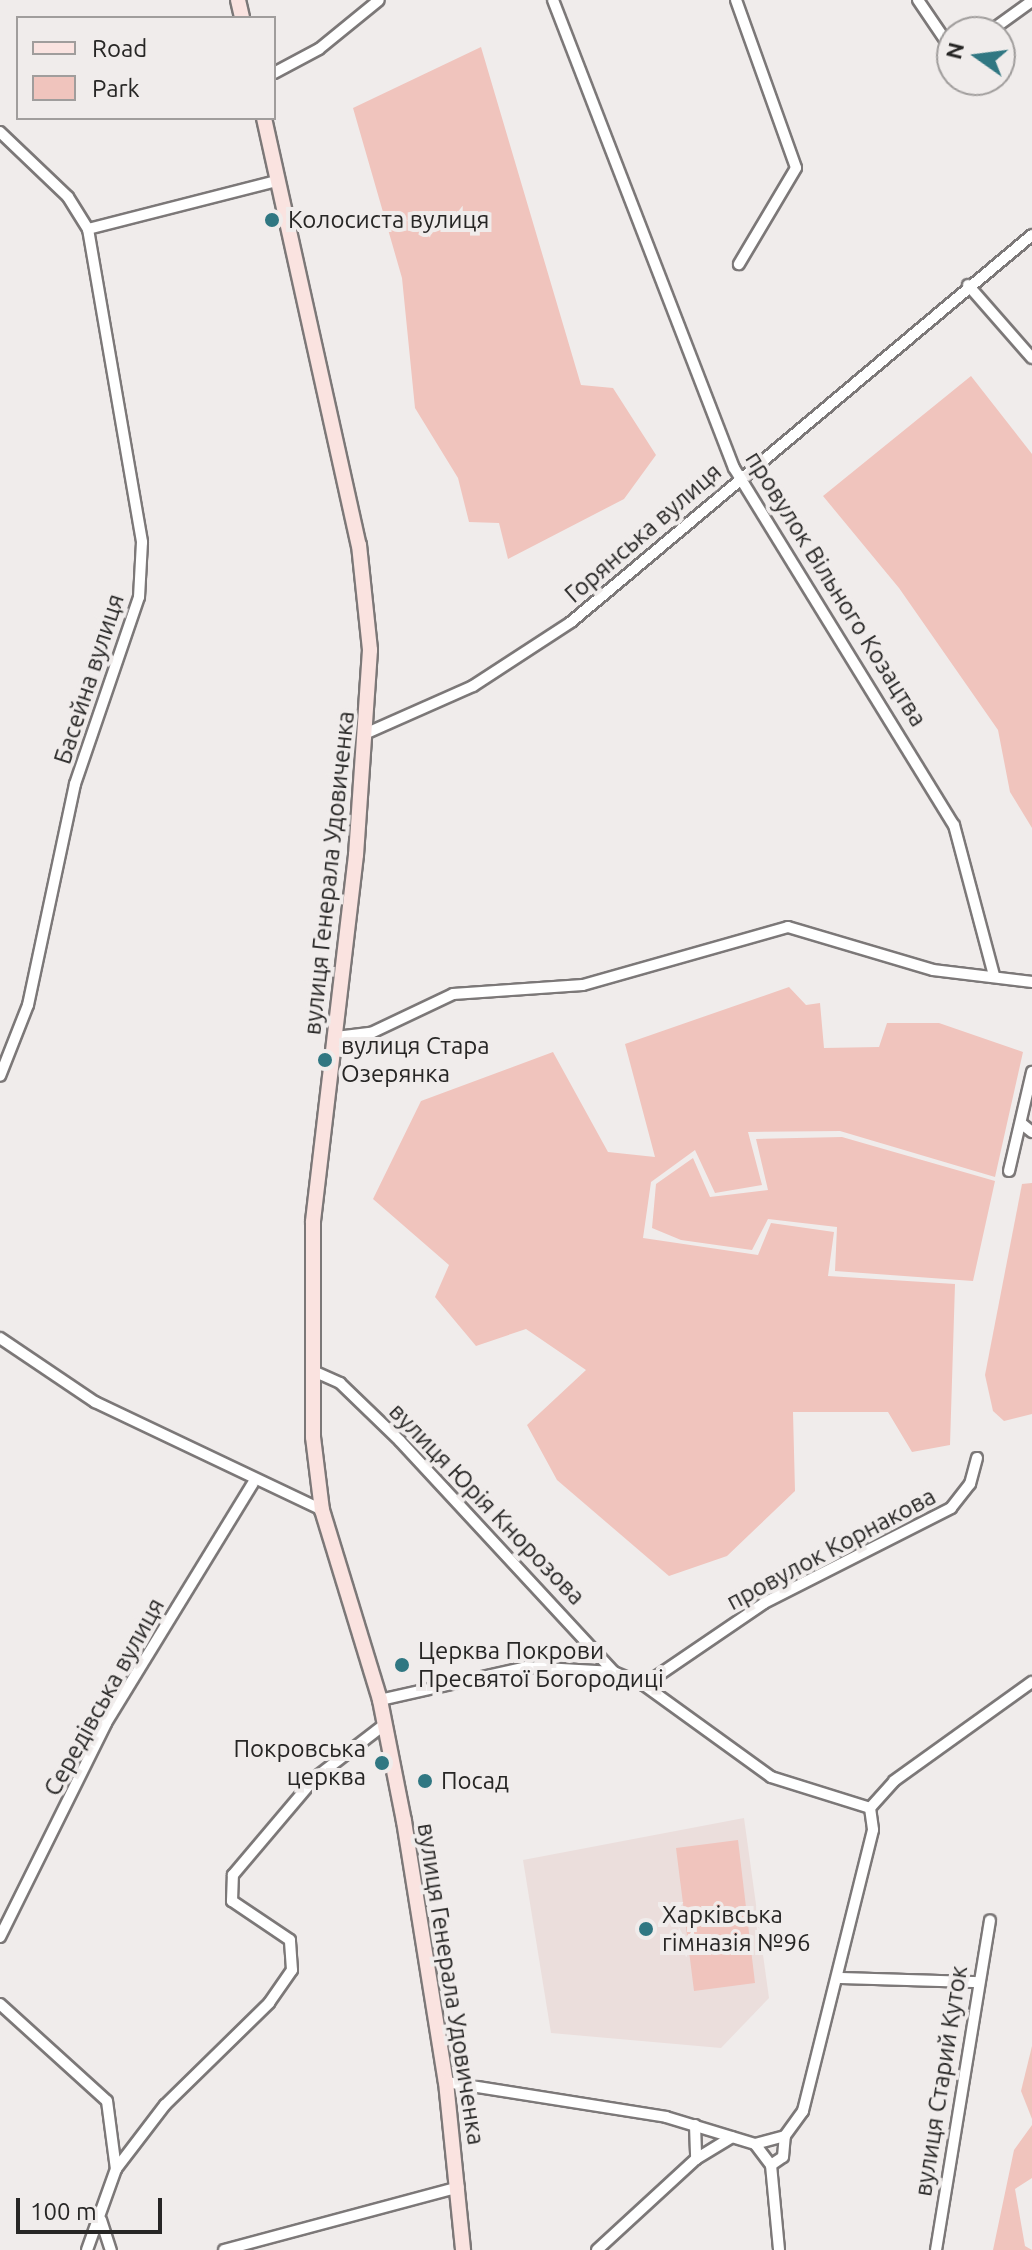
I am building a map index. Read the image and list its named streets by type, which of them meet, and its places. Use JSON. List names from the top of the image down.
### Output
{
  "streets": {
    "main road": ["вулиця Генерала Удовиченка"],
    "street": [
      "Горянська вулиця",
      "провулок Вільного Козацтва",
      "Басейна вулиця",
      "вулиця Юрія Кнорозова",
      "провулок Корнакова",
      "Середівська вулиця",
      "вулиця Старий Куток"
    ]
  },
  "crossings": [
    ["Горянська вулиця", "провулок Вільного Козацтва"],
    ["Горянська вулиця", "вулиця Генерала Удовиченка"],
    ["вулиця Генерала Удовиченка", "вулиця Юрія Кнорозова"],
    ["вулиця Юрія Кнорозова", "провулок Корнакова"]
  ],
  "places": [
    "Колосиста вулиця",
    "вулиця Стара Озерянка",
    "Церква Покрови Пресвятої Богородиці",
    "Покровська церква",
    "Посад",
    "Харківська гімназія №96"
  ],
  "legend": ["Road", "Park"],
  "scale_bar": "100 m",
  "north": "left"
}
